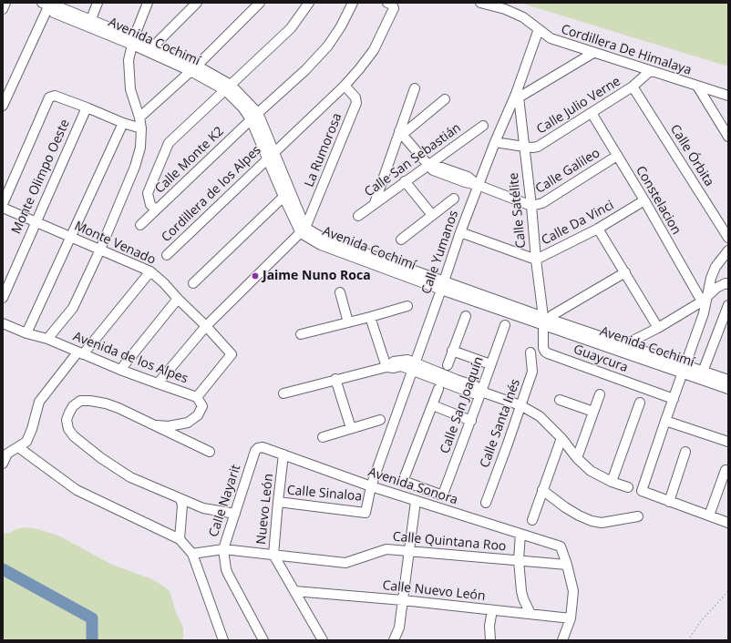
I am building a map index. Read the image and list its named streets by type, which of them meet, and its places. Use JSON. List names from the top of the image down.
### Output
{
  "streets": {
    "street": [
      "Avenida Cochimí",
      "Cordillera De Himalaya",
      "Calle Julio Verne",
      "La Rumorosa",
      "Calle Órbita",
      "Calle Monte K2",
      "Calle San Sebastián",
      "Calle Galileo",
      "Monte Olimpo Oeste",
      "Cordillera de los Alpes",
      "Constelacion",
      "Calle Satélite",
      "Calle Da Vinci",
      "Monte Venado",
      "Calle Yumanos",
      "Avenida de los Alpes",
      "Guaycura",
      "Calle San Joaquín",
      "Calle Santa Inés",
      "Avenida Sonora",
      "Calle Sinaloa",
      "Calle Nayarit",
      "Nuevo León",
      "Calle Quintana Roo",
      "Calle Nuevo León"
    ]
  },
  "crossings": [
    ["Avenida Cochimí", "La Rumorosa"],
    ["Avenida Cochimí", "Calle Monte K2"],
    ["Avenida Cochimí", "Cordillera de los Alpes"],
    ["Avenida Cochimí", "Calle Satélite"],
    ["Avenida Cochimí", "Calle Yumanos"],
    ["Avenida Cochimí", "Guaycura"],
    ["Cordillera De Himalaya", "Calle Julio Verne"],
    ["Cordillera De Himalaya", "Calle Yumanos"],
    ["Calle Julio Verne", "Calle Órbita"],
    ["Calle Julio Verne", "Constelacion"],
    ["Calle Julio Verne", "Calle Satélite"],
    ["Calle Julio Verne", "Calle Yumanos"],
    ["La Rumorosa", "Cordillera de los Alpes"],
    ["Calle Galileo", "Constelacion"],
    ["Calle Galileo", "Calle Satélite"],
    ["Monte Olimpo Oeste", "Monte Venado"],
    ["Constelacion", "Calle Da Vinci"],
    ["Calle Satélite", "Calle Da Vinci"],
    ["Calle Satélite", "Calle Yumanos"],
    ["Calle Satélite", "Guaycura"],
    ["Calle Da Vinci", "Calle Yumanos"],
    ["Monte Venado", "Avenida de los Alpes"],
    ["Calle Yumanos", "Avenida Sonora"],
    ["Calle Yumanos", "Calle Sinaloa"],
    ["Avenida Sonora", "Calle Sinaloa"],
    ["Avenida Sonora", "Calle Nayarit"],
    ["Avenida Sonora", "Nuevo León"],
    ["Avenida Sonora", "Calle Quintana Roo"],
    ["Calle Sinaloa", "Nuevo León"],
    ["Calle Nayarit", "Calle Quintana Roo"],
    ["Nuevo León", "Calle Quintana Roo"],
    ["Nuevo León", "Calle Nuevo León"]
  ],
  "places": ["Jaime Nuno Roca"]
}
